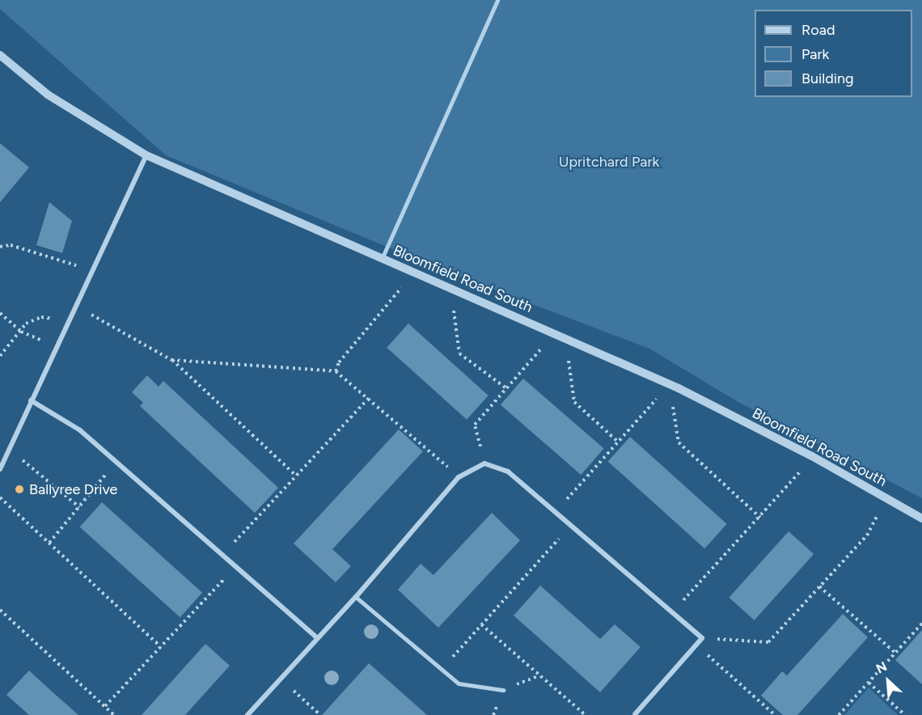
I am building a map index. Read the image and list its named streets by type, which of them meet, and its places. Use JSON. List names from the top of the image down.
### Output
{
  "streets": {
    "street": ["Bloomfield Road South"]
  },
  "parks": ["Upritchard Park"],
  "places": ["Ballyree Drive"],
  "legend": ["Road", "Park", "Building"],
  "north": "top left"
}
